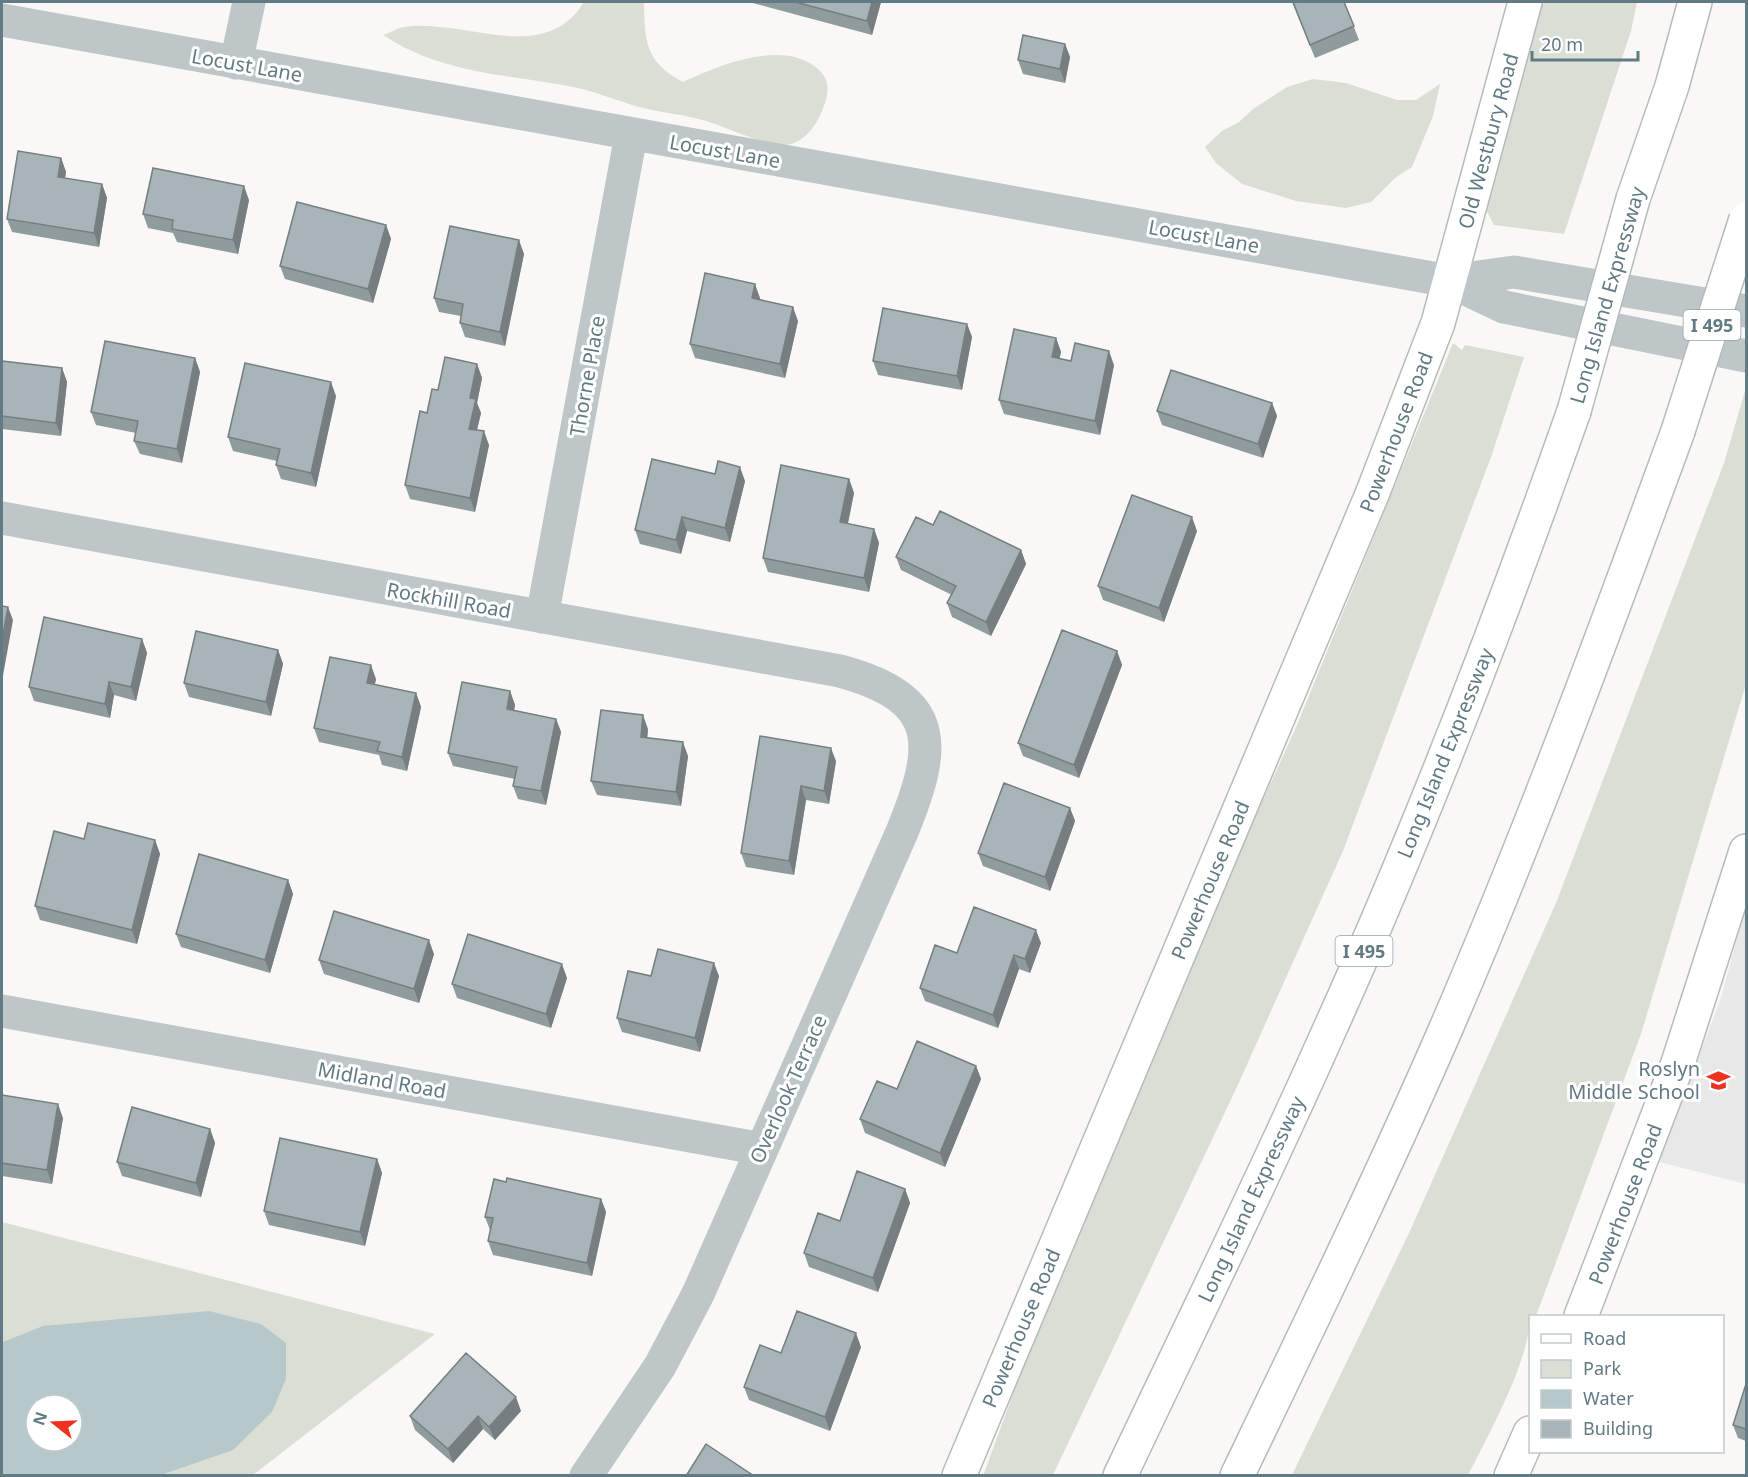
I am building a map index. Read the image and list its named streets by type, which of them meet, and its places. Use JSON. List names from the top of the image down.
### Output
{
  "streets": {
    "main road": [
      "Old Westbury Road",
      "Long Island Expressway",
      "I 495",
      "Powerhouse Road"
    ],
    "street": [
      "Locust Lane",
      "Thorne Place",
      "Rockhill Road",
      "Midland Road",
      "Overlook Terrace"
    ]
  },
  "crossings": [
    ["Locust Lane", "Old Westbury Road"],
    ["Locust Lane", "Thorne Place"],
    ["Locust Lane", "Powerhouse Road"],
    ["Old Westbury Road", "Powerhouse Road"],
    ["Thorne Place", "Rockhill Road"],
    ["Rockhill Road", "Overlook Terrace"],
    ["Midland Road", "Overlook Terrace"]
  ],
  "places": {
    "school or university": ["Roslyn Middle School"]
  },
  "legend": [
    "Road",
    "Park",
    "Water",
    "Building"
  ],
  "scale_bar": "20 m",
  "north": "left"
}
